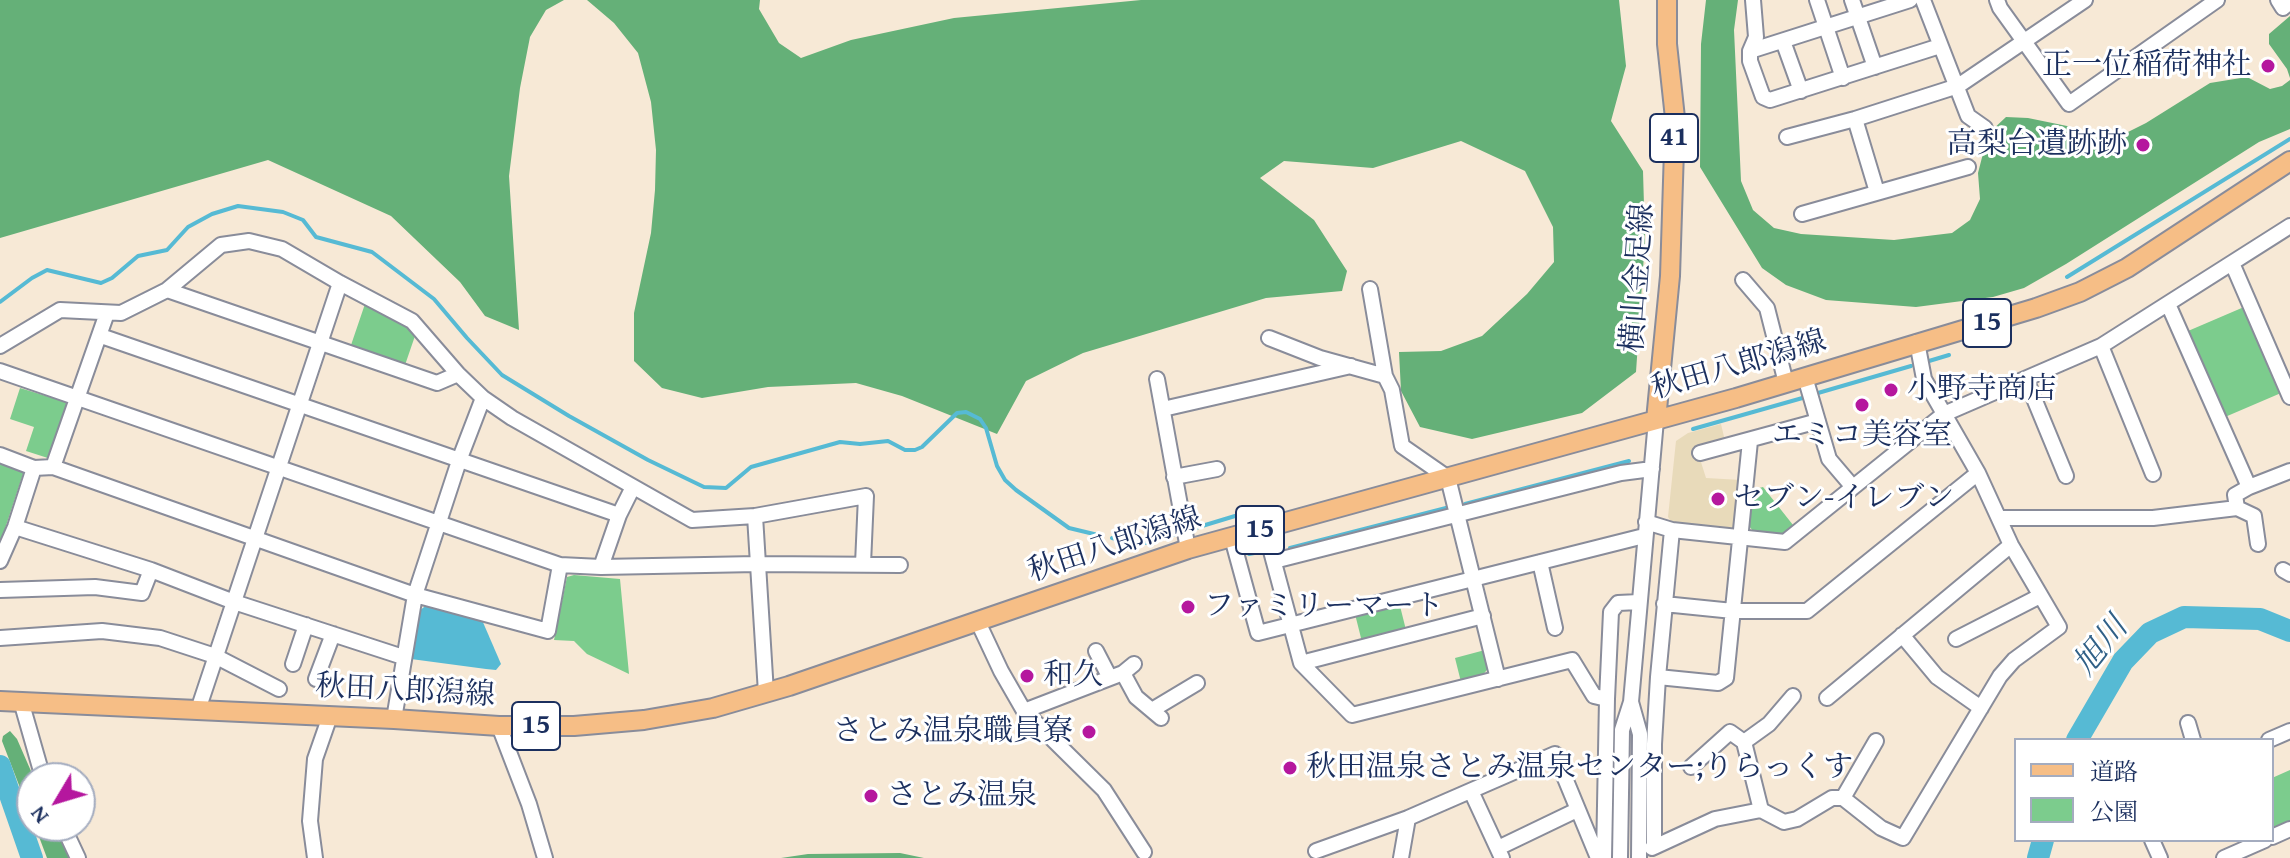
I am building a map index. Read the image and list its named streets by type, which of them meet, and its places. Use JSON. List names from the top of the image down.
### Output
{
  "streets": {
    "main road": [
      "41",
      "横山金足線",
      "15",
      "秋田八郎潟線"
    ]
  },
  "crossings": [
    ["横山金足線", "秋田八郎潟線"]
  ],
  "water": ["旭川"],
  "places": [
    "正一位稲荷神社",
    "高梨台遺跡跡",
    "小野寺商店",
    "エミコ美容室",
    "セブン-イレブン",
    "ファミリーマート",
    "和久",
    "さとみ温泉職員寮",
    "秋田温泉さとみ温泉センター;りらっくす",
    "さとみ温泉"
  ],
  "legend": ["道路", "公園"],
  "north": "bottom left"
}
